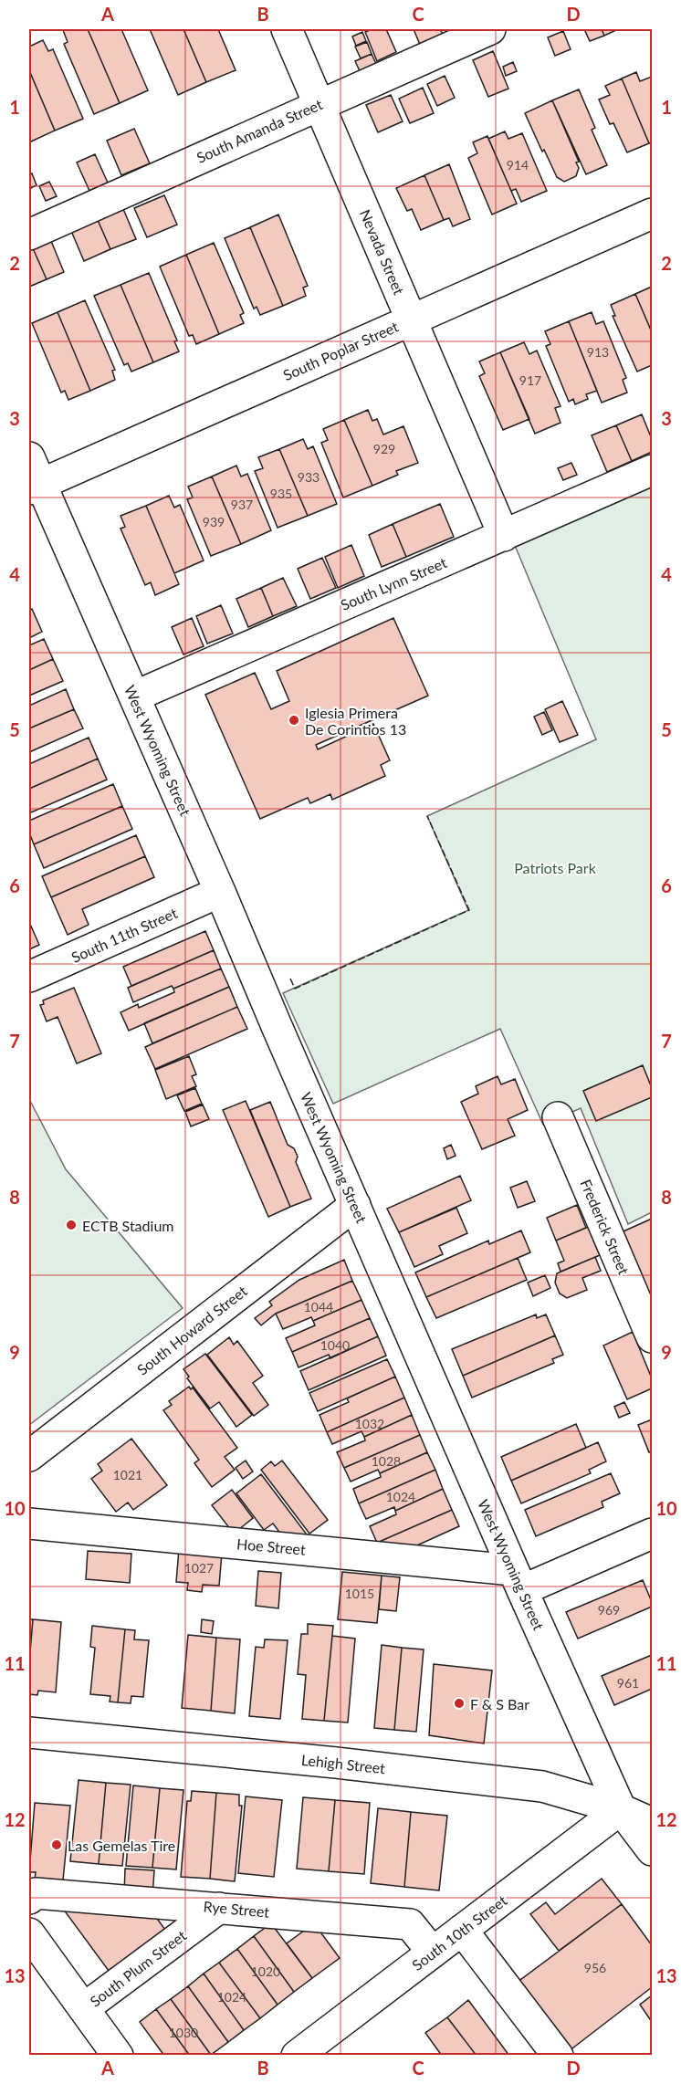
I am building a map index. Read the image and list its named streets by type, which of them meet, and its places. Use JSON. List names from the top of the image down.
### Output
{
  "streets": {
    "street": [
      "South Amanda Street",
      "Nevada Street",
      "South Poplar Street",
      "South Lynn Street",
      "West Wyoming Street",
      "South 11th Street",
      "Frederick Street",
      "South Howard Street",
      "Hoe Street",
      "Lehigh Street",
      "Rye Street",
      "South 10th Street",
      "South Plum Street"
    ]
  },
  "crossings": [
    ["South Amanda Street", "Nevada Street"],
    ["Nevada Street", "South Poplar Street"],
    ["Nevada Street", "South Lynn Street"],
    ["South Poplar Street", "West Wyoming Street"],
    ["South Lynn Street", "West Wyoming Street"],
    ["West Wyoming Street", "South 11th Street"],
    ["West Wyoming Street", "South Howard Street"],
    ["West Wyoming Street", "Hoe Street"],
    ["West Wyoming Street", "Lehigh Street"],
    ["West Wyoming Street", "South 10th Street"],
    ["Lehigh Street", "South 10th Street"],
    ["Rye Street", "South 10th Street"],
    ["Rye Street", "South Plum Street"]
  ],
  "parks": ["Patriots Park"],
  "places": [
    "Iglesia Primera De Corintios 13",
    "ECTB Stadium",
    "F & S Bar",
    "Las Gemelas Tire"
  ],
  "house_numbers": [
    "914",
    "913",
    "917",
    "929",
    "933",
    "935",
    "937",
    "939",
    "1044",
    "1040",
    "1032",
    "1028",
    "1021",
    "1024",
    "1027",
    "1015",
    "969",
    "961",
    "956",
    "1020",
    "1024",
    "1030"
  ],
  "grid": {
    "columns": [
      "A",
      "B",
      "C",
      "D"
    ],
    "rows": [
      "1",
      "2",
      "3",
      "4",
      "5",
      "6",
      "7",
      "8",
      "9",
      "10",
      "11",
      "12",
      "13"
    ]
  }
}
